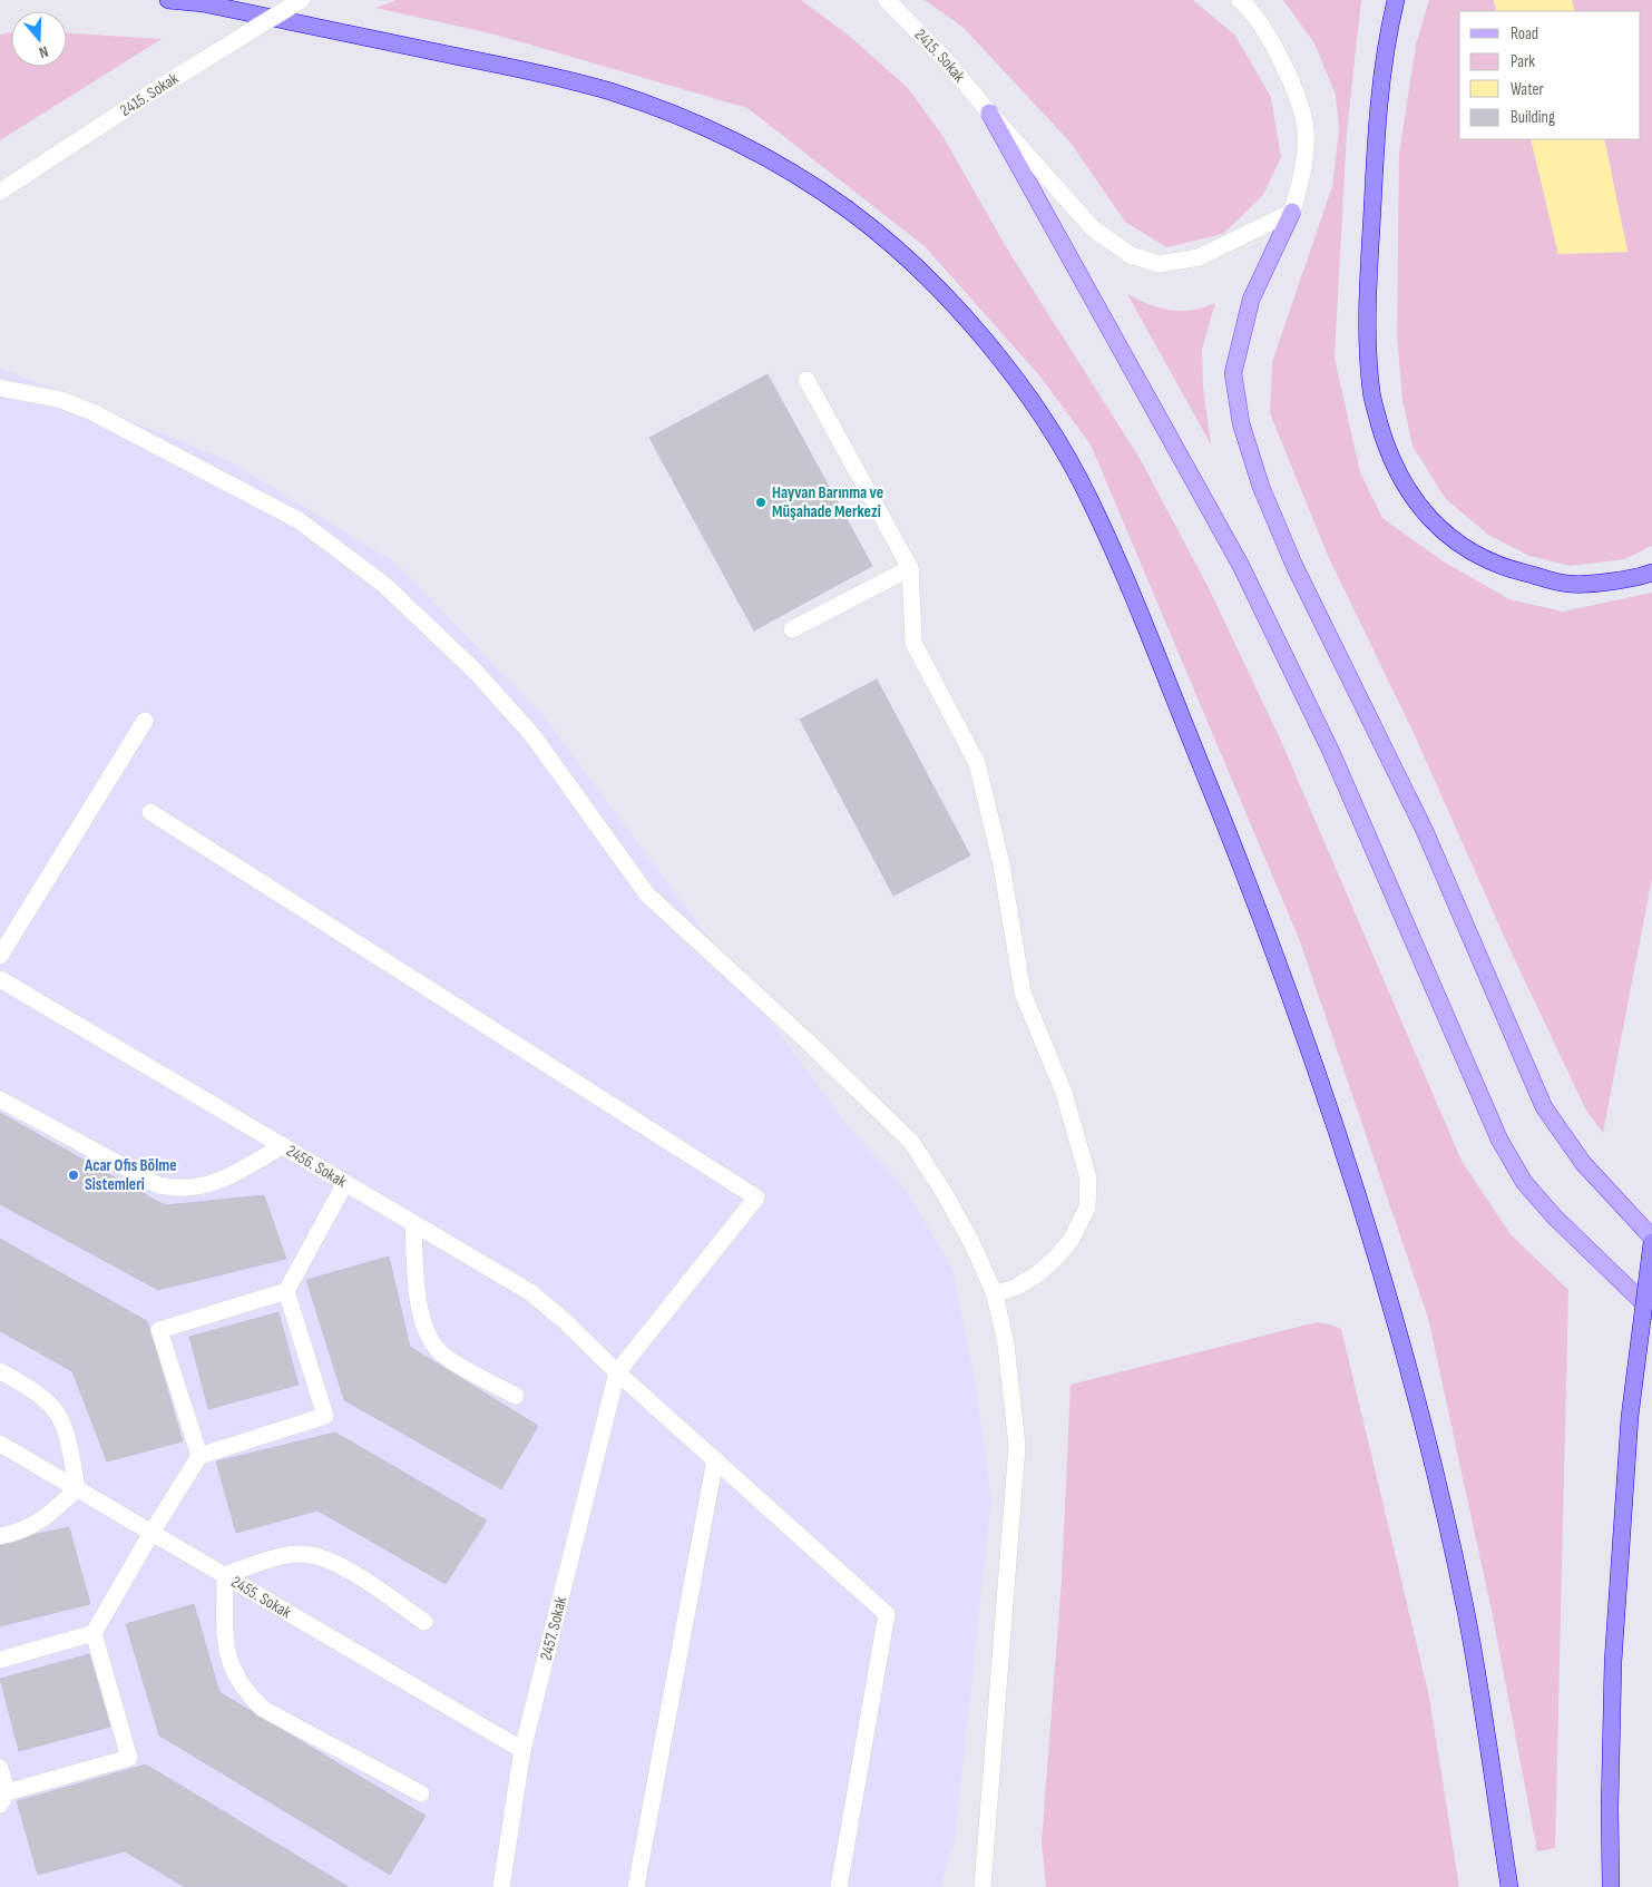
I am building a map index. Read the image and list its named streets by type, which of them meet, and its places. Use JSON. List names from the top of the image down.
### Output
{
  "streets": {
    "street": [
      "2415. Sokak",
      "2456. Sokak",
      "2455. Sokak",
      "2457. Sokak"
    ]
  },
  "crossings": [
    ["2456. Sokak", "2457. Sokak"],
    ["2455. Sokak", "2457. Sokak"]
  ],
  "places": ["Hayvan Barınma ve Müşahade Merkezi", "Acar Ofis Bölme Sistemleri"],
  "legend": [
    "Road",
    "Park",
    "Water",
    "Building"
  ],
  "north": "bottom"
}
